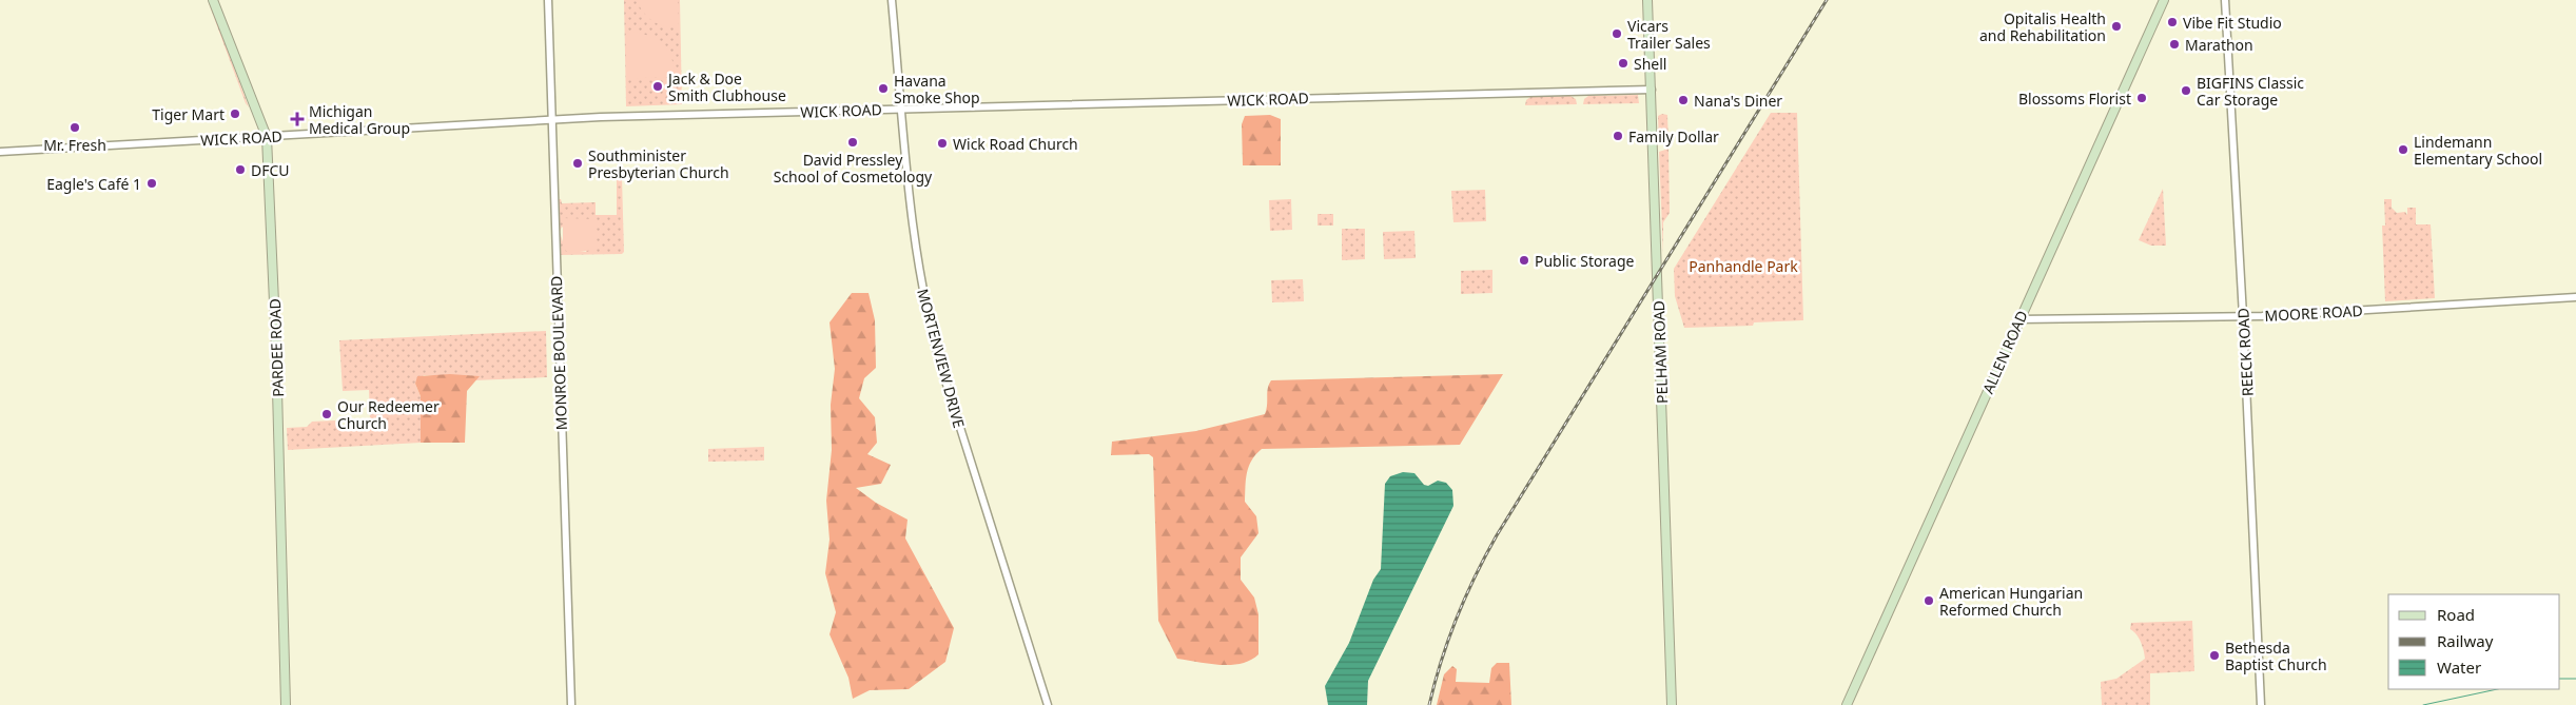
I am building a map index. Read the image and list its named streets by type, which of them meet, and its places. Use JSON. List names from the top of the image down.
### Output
{
  "streets": {
    "main road": ["PARDEE ROAD", "PELHAM ROAD", "ALLEN ROAD"],
    "street": [
      "WICK ROAD",
      "MOORE ROAD",
      "REECK ROAD",
      "MONROE BOULEVARD",
      "MORTENVIEW DRIVE"
    ]
  },
  "crossings": [
    ["WICK ROAD", "PARDEE ROAD"],
    ["WICK ROAD", "PELHAM ROAD"],
    ["WICK ROAD", "MONROE BOULEVARD"],
    ["WICK ROAD", "MORTENVIEW DRIVE"],
    ["MOORE ROAD", "ALLEN ROAD"],
    ["MOORE ROAD", "REECK ROAD"]
  ],
  "parks": ["Panhandle Park"],
  "places": {
    "other": [
      "Vibe Fit Studio",
      "Opitalis Health and Rehabilitation",
      "Vicars Trailer Sales",
      "Marathon",
      "Shell",
      "Jack & Doe Smith Clubhouse",
      "Havana Smoke Shop",
      "BIGFINS Classic Car Storage",
      "Blossoms Florist",
      "Nana's Diner",
      "Tiger Mart",
      "Mr. Fresh",
      "Family Dollar",
      "David Pressley School of Cosmetology",
      "Wick Road Church",
      "Lindemann Elementary School",
      "Southminister Presbyterian Church",
      "DFCU",
      "Eagle's Café 1",
      "Public Storage",
      "Our Redeemer Church",
      "American Hungarian Reformed Church",
      "Bethesda Baptist Church"
    ],
    "health": ["Michigan Medical Group"]
  },
  "legend": ["Road", "Railway", "Water"]
}
